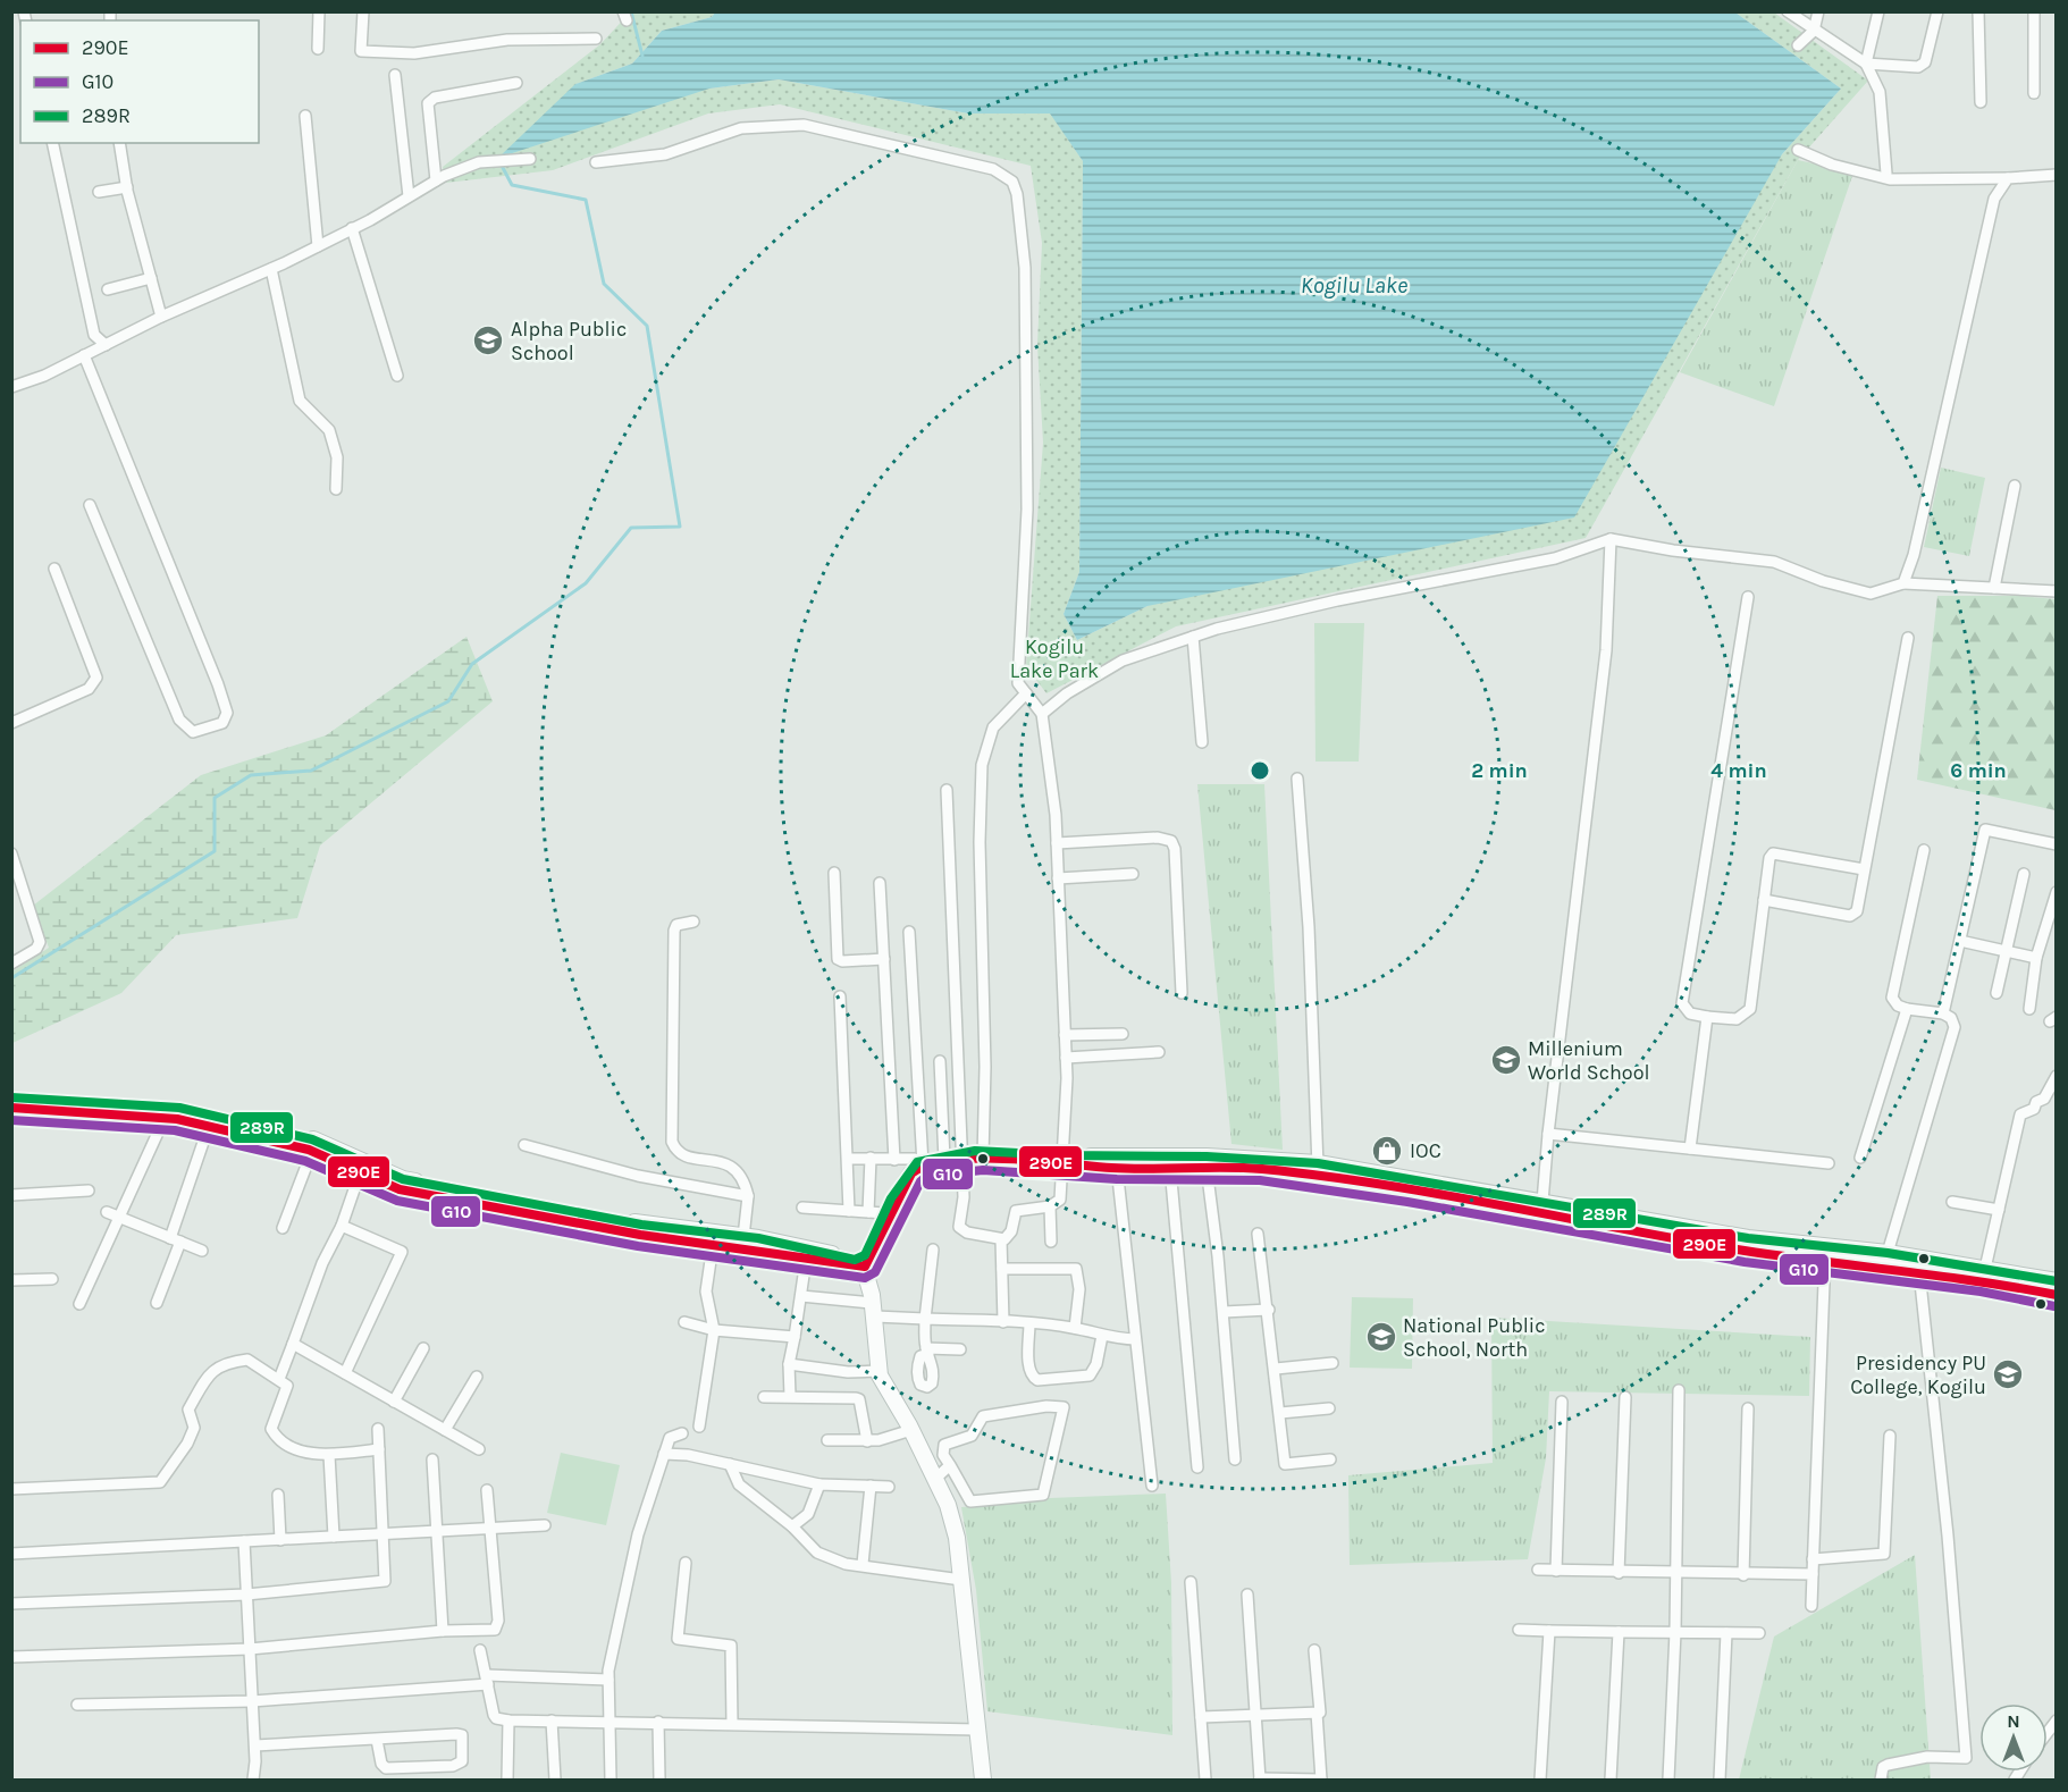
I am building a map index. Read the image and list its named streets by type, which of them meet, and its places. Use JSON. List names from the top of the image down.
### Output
{
  "water": ["Kogilu Lake"],
  "parks": ["Kogilu Lake Park"],
  "places": {
    "school or university": [
      "Alpha Public School",
      "Millenium World School",
      "National Public School, North",
      "Presidency PU College, Kogilu"
    ],
    "shop": ["IOC"]
  },
  "lines": ["transit line 289R", "transit line 290E", "transit line G10"],
  "legend": ["290E", "G10", "289R"],
  "north": "top",
  "rings": ["2 min", "4 min", "6 min"]
}
